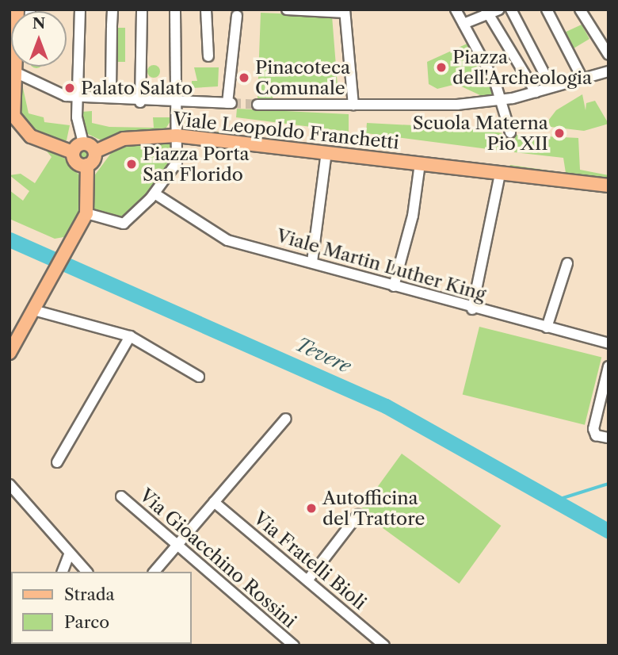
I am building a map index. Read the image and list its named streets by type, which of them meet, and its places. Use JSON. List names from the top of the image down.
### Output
{
  "streets": {
    "main road": ["Viale Leopoldo Franchetti"],
    "street": ["Viale Martin Luther King", "Via Gioacchino Rossini", "Via Fratelli Bioli"]
  },
  "water": ["Tevere"],
  "places": [
    "Piazza dell'Archeologia",
    "Pinacoteca Comunale",
    "Palato Salato",
    "Scuola Materna Pio XII",
    "Piazza Porta San Florido",
    "Autofficina del Trattore"
  ],
  "legend": ["Strada", "Parco"],
  "north": "top"
}
